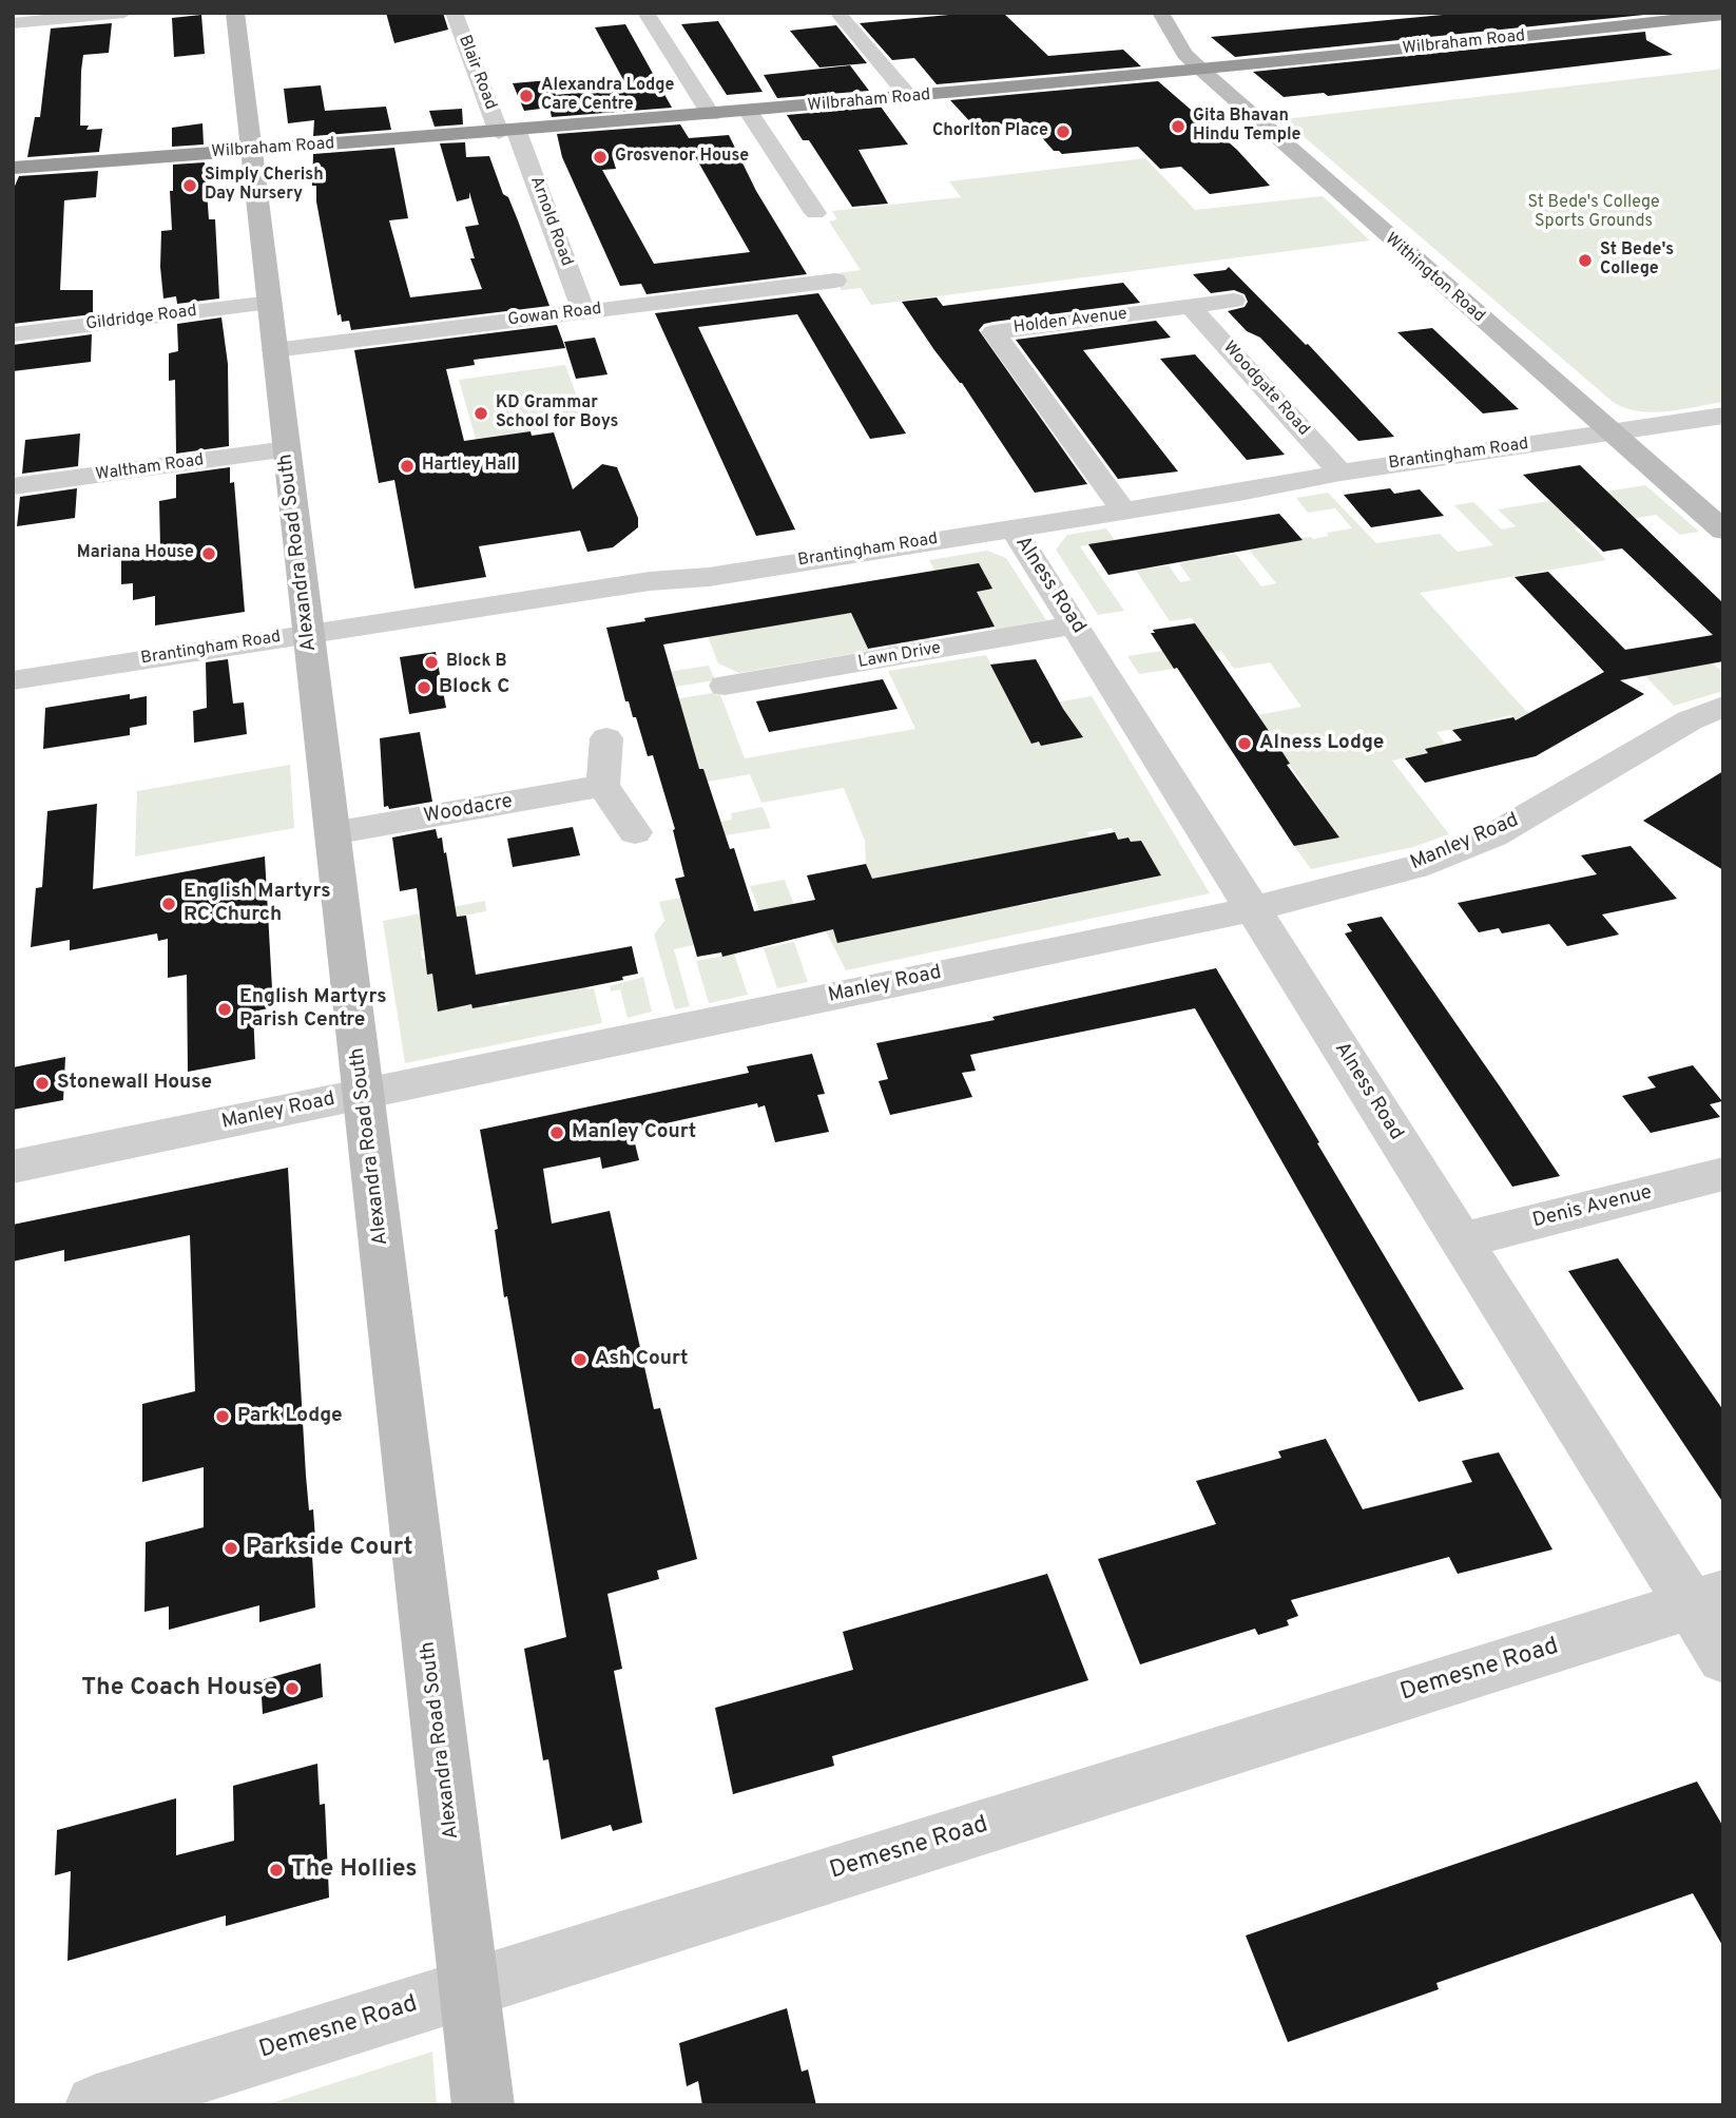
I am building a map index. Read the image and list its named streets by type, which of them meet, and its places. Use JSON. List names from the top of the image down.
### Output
{
  "streets": {
    "highway": ["Wilbraham Road"],
    "street": [
      "Blair Road",
      "Arnold Road",
      "Withington Road",
      "Gowan Road",
      "Gildridge Road",
      "Holden Avenue",
      "Woodgate Road",
      "Brantingham Road",
      "Waltham Road",
      "Alexandra Road South",
      "Alness Road",
      "Lawn Drive",
      "Woodacre",
      "Manley Road",
      "Denis Avenue",
      "Demesne Road"
    ]
  },
  "crossings": [
    ["Wilbraham Road", "Blair Road"],
    ["Wilbraham Road", "Arnold Road"],
    ["Wilbraham Road", "Withington Road"],
    ["Wilbraham Road", "Alexandra Road South"],
    ["Blair Road", "Arnold Road"],
    ["Arnold Road", "Gowan Road"],
    ["Withington Road", "Brantingham Road"],
    ["Gowan Road", "Alexandra Road South"],
    ["Gildridge Road", "Alexandra Road South"],
    ["Holden Avenue", "Woodgate Road"],
    ["Holden Avenue", "Brantingham Road"],
    ["Woodgate Road", "Brantingham Road"],
    ["Brantingham Road", "Alexandra Road South"],
    ["Brantingham Road", "Alness Road"],
    ["Waltham Road", "Alexandra Road South"],
    ["Alexandra Road South", "Woodacre"],
    ["Alexandra Road South", "Manley Road"],
    ["Alexandra Road South", "Demesne Road"],
    ["Alness Road", "Lawn Drive"],
    ["Alness Road", "Manley Road"],
    ["Alness Road", "Denis Avenue"],
    ["Alness Road", "Demesne Road"]
  ],
  "parks": ["St Bede's College Sports Grounds"],
  "places": [
    "Alexandra Lodge Care Centre",
    "Gita Bhavan Hindu Temple",
    "Chorlton Place",
    "Grosvenor House",
    "Simply Cherish Day Nursery",
    "St Bede's College",
    "KD Grammar School for Boys",
    "Hartley Hall",
    "Mariana House",
    "Block B",
    "Block C",
    "Alness Lodge",
    "English Martyrs RC Church",
    "English Martyrs Parish Centre",
    "Stonewall House",
    "Manley Court",
    "Ash Court",
    "Park Lodge",
    "Parkside Court",
    "The Coach House",
    "The Hollies"
  ]
}
